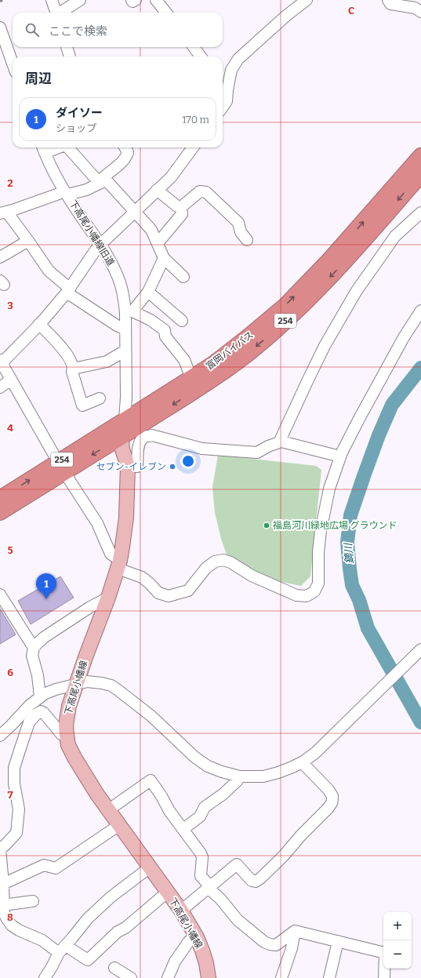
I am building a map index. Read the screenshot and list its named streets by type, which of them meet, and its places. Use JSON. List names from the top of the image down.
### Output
{
  "streets": {
    "highway": ["254", "富岡バイパス"],
    "main road": ["下高尾小幡線"],
    "street": ["下高尾小幡線旧道"]
  },
  "crossings": [
    ["下高尾小幡線旧道", "富岡バイパス"],
    ["下高尾小幡線旧道", "下高尾小幡線"],
    ["富岡バイパス", "下高尾小幡線"]
  ],
  "water": ["鏑川"],
  "places": ["セブン-イレブン", "福島河川緑地広場 グラウンド"],
  "page": {
    "search": "ここで検索",
    "heading": "周辺",
    "list": [
      {
        "mark": "1",
        "name": "ダイソー",
        "note": "ショップ",
        "value": "170 m"
      }
    ],
    "pins": "1",
    "map_buttons": ["+", "−"]
  },
  "grid": {
    "columns": ["C"],
    "rows": [
      "2",
      "3",
      "4",
      "5",
      "6",
      "7",
      "8"
    ]
  }
}
